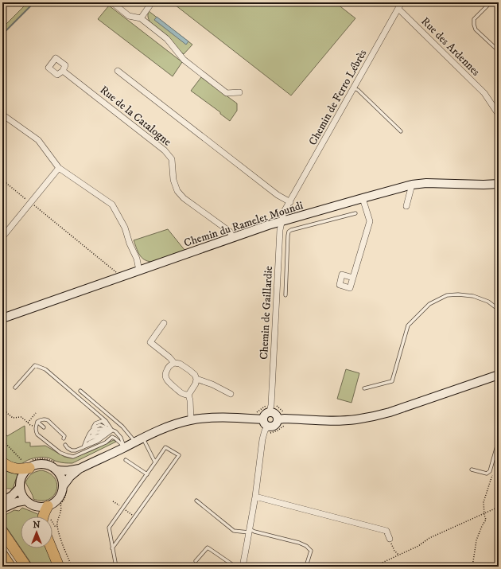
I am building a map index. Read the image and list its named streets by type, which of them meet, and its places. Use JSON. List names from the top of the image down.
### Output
{
  "streets": {
    "main road": ["Chemin du Ramelet Moundi"],
    "street": [
      "Rue des Ardennes",
      "Chemin de Ferro Lébrès",
      "Rue de la Catalogne",
      "Chemin de Gaillardie"
    ]
  },
  "crossings": [
    ["Rue des Ardennes", "Chemin de Ferro Lébrès"],
    ["Chemin de Ferro Lébrès", "Chemin du Ramelet Moundi"],
    ["Chemin de Ferro Lébrès", "Chemin de Gaillardie"],
    ["Rue de la Catalogne", "Chemin du Ramelet Moundi"],
    ["Chemin du Ramelet Moundi", "Chemin de Gaillardie"]
  ],
  "north": "top"
}
